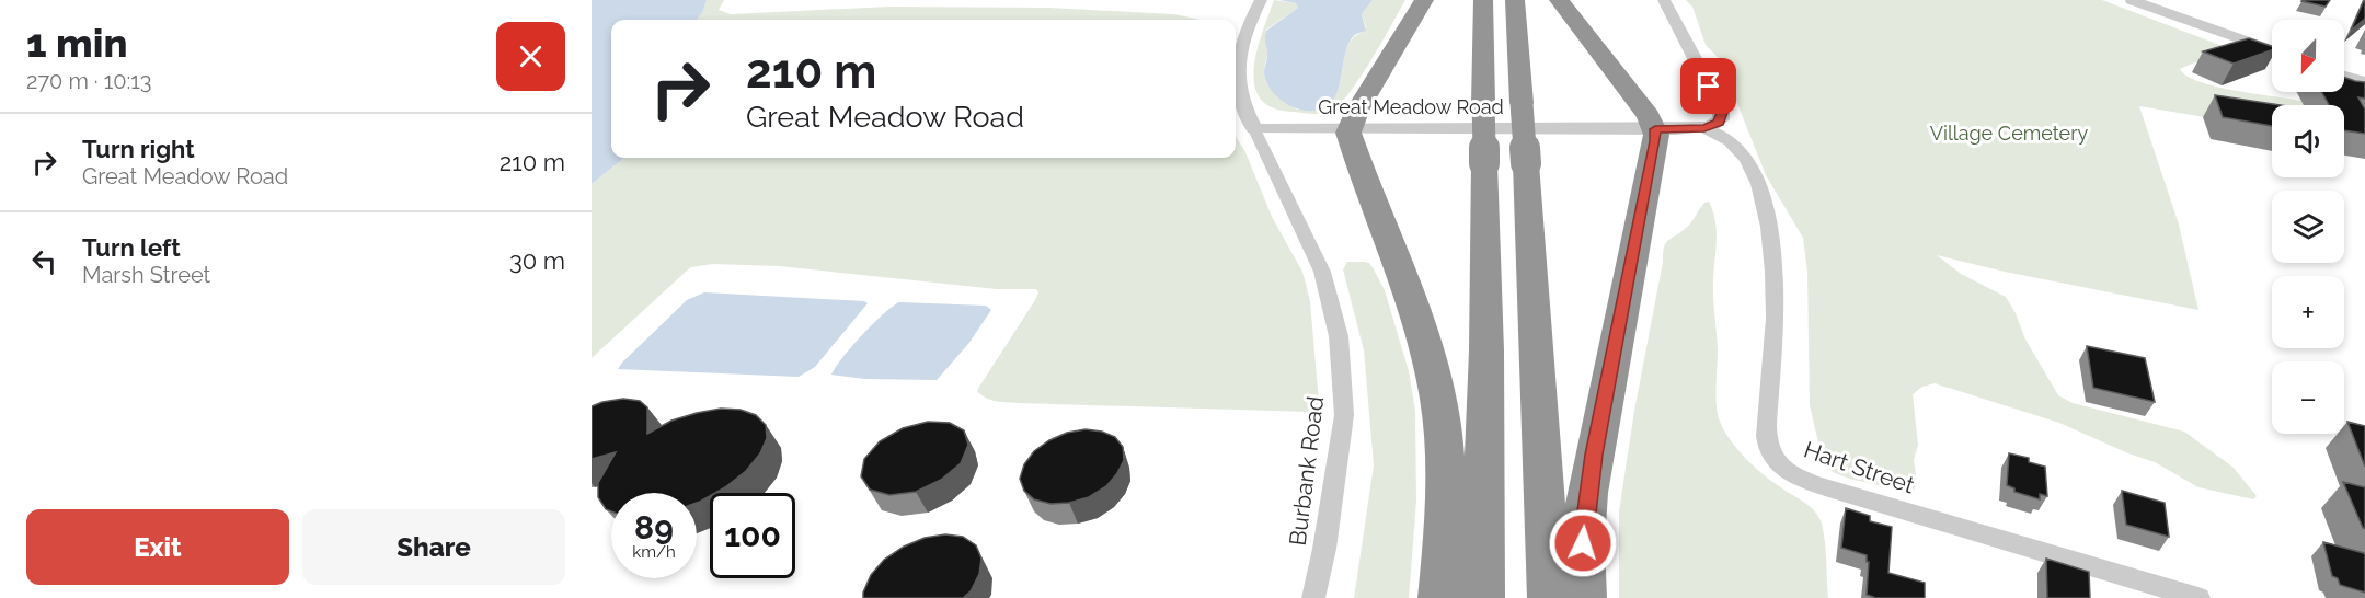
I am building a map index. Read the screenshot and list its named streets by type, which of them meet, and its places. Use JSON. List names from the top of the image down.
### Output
{
  "streets": {
    "street": ["Great Meadow Road", "Hart Street", "Burbank Road"]
  },
  "crossings": [
    ["Great Meadow Road", "Hart Street"],
    ["Great Meadow Road", "Burbank Road"]
  ],
  "parks": ["Village Cemetery"],
  "north": "bottom",
  "page": {
    "heading": ["1 min", "270 m · 10:13"],
    "map_buttons": ["+", "−"],
    "turn": ["210 m", "Great Meadow Road"],
    "list": [
      {
        "name": "Turn right",
        "note": "Great Meadow Road",
        "value": "210 m"
      },
      {
        "name": "Turn left",
        "note": "Marsh Street",
        "value": "30 m"
      }
    ],
    "speed": "89 km/h",
    "limit": "100",
    "buttons": ["Exit", "Share"]
  }
}
